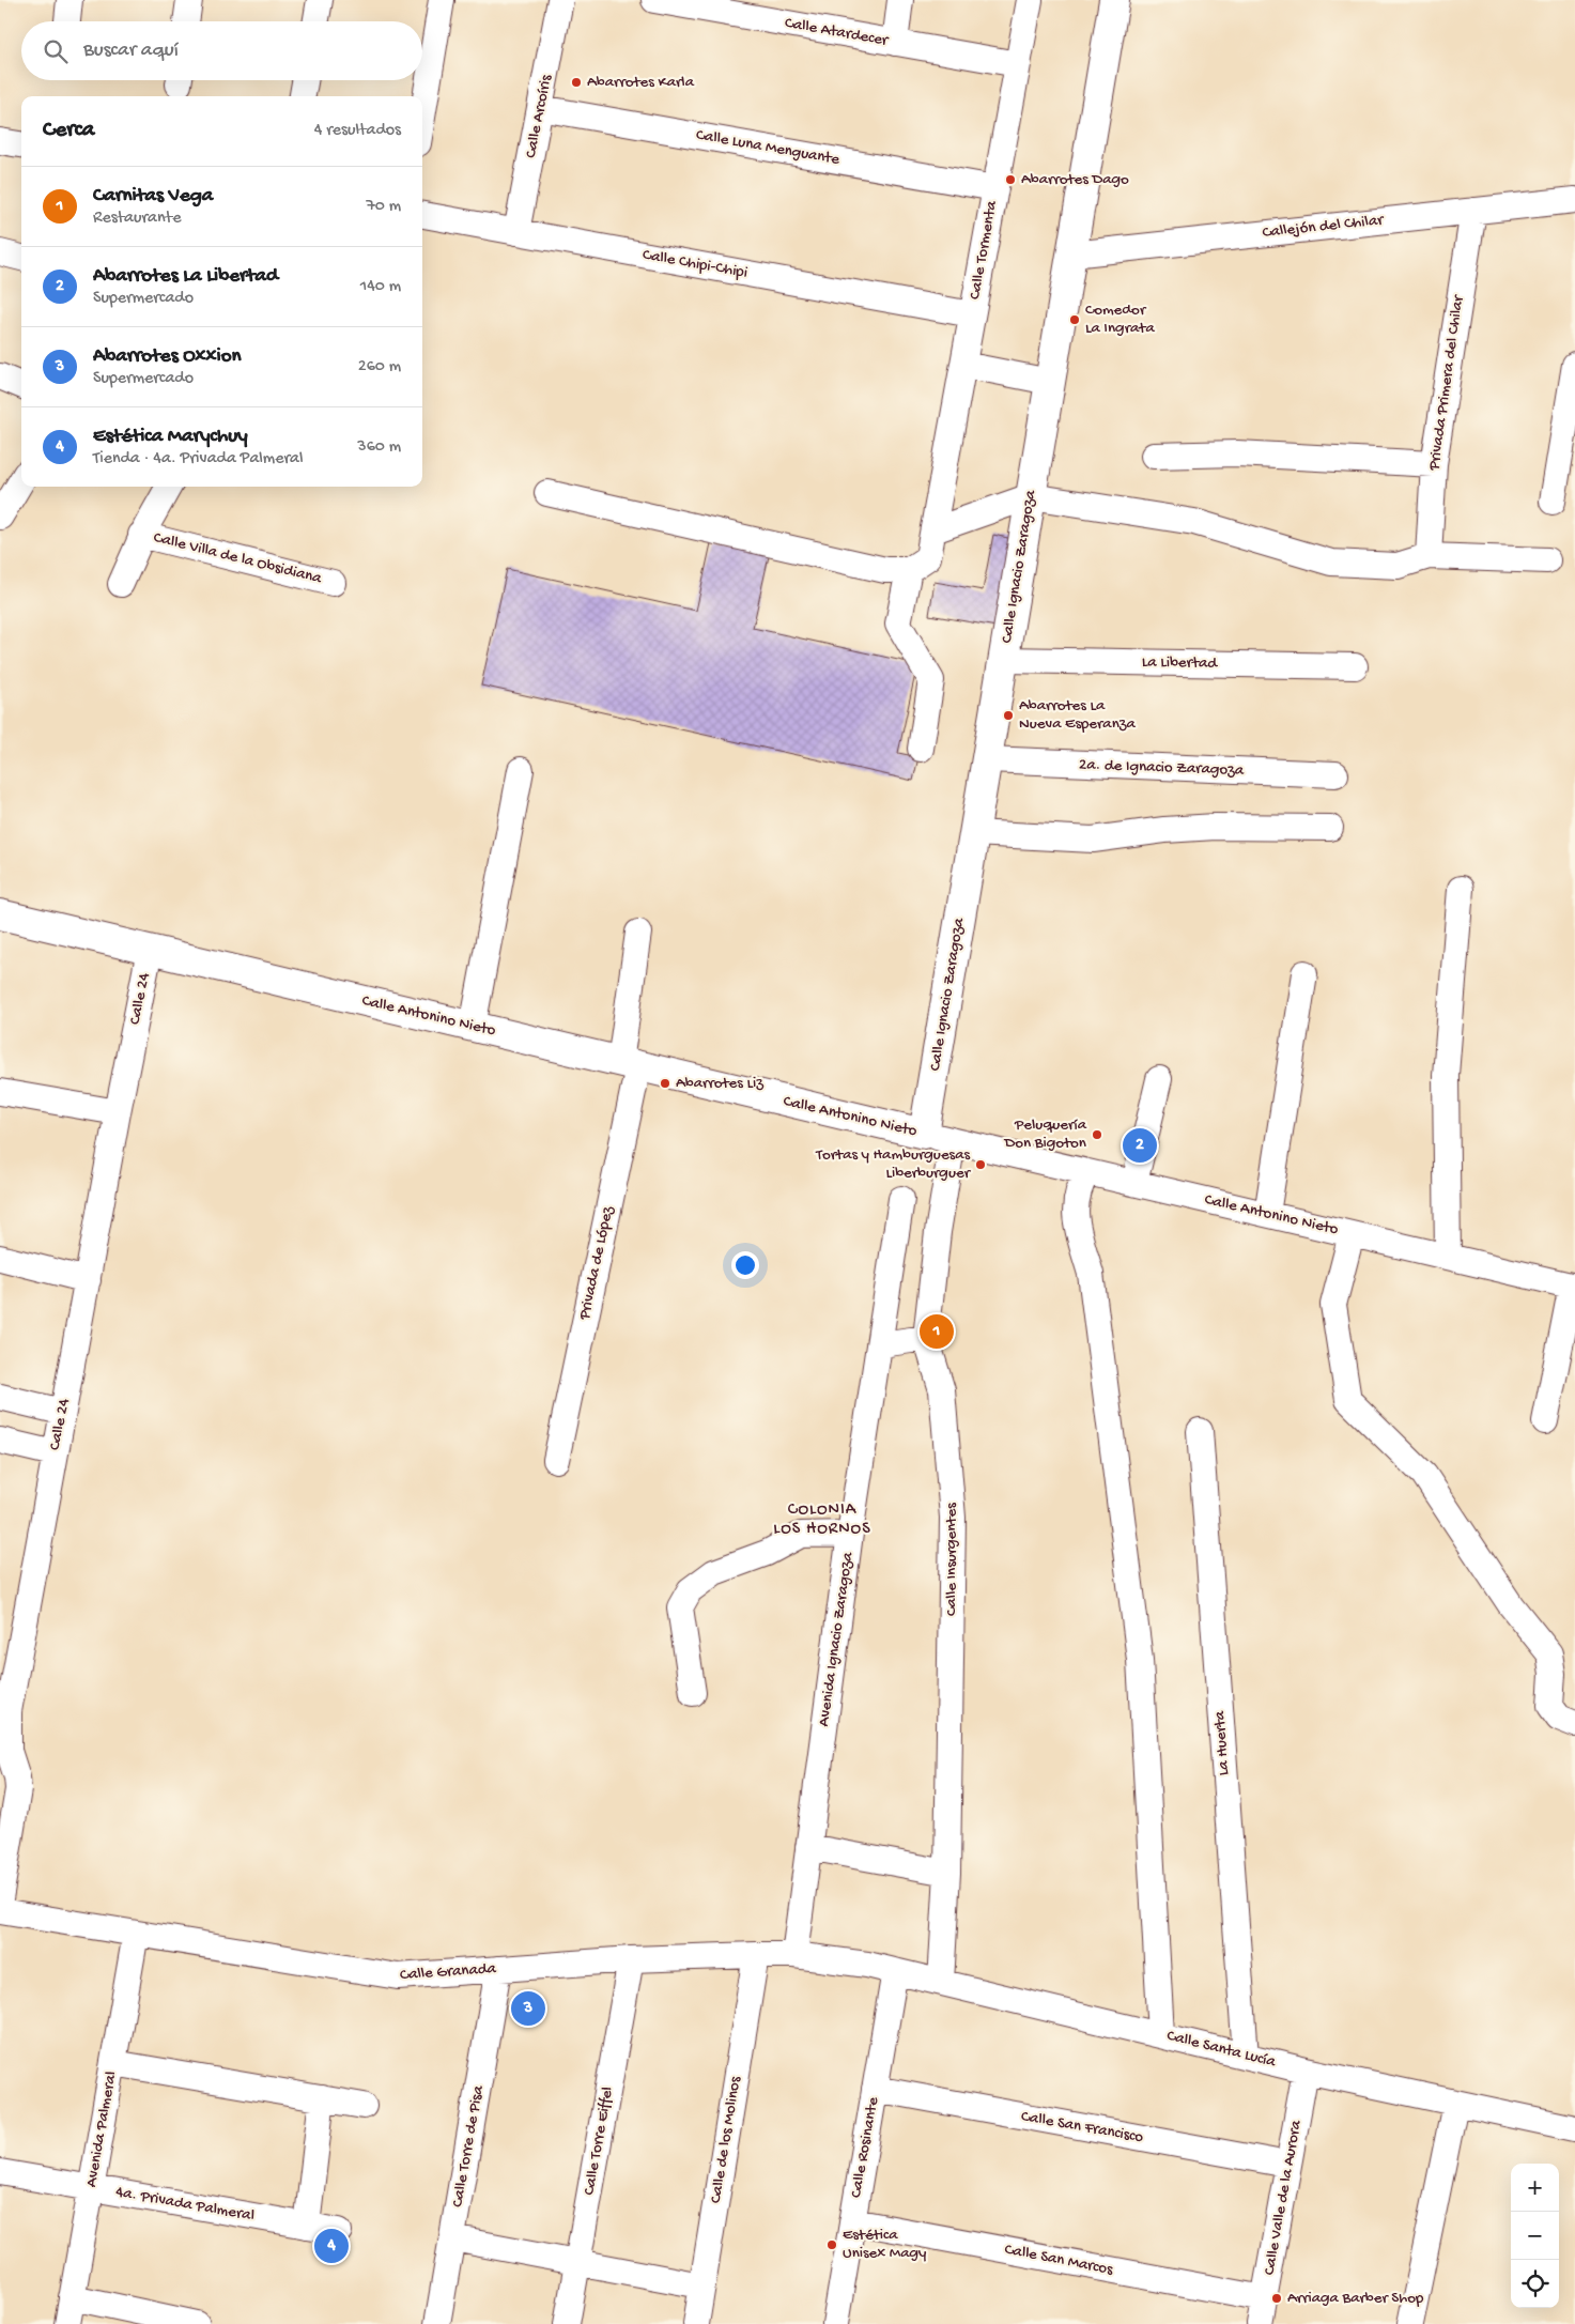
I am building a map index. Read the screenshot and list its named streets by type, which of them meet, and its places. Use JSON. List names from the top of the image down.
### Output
{
  "streets": {
    "main road": ["Calle Ignacio Zaragoza", "Calle Antonino Nieto"],
    "street": [
      "Calle Atardecer",
      "Calle Arcoíris",
      "Calle Luna Menguante",
      "Callejón del Chilar",
      "Calle Tormenta",
      "Calle Chipi-Chipi",
      "Privada Primera del Chilar",
      "Calle Villa de la Obsidiana",
      "La Libertad",
      "2a. de Ignacio Zaragoza",
      "Calle 24",
      "Privada de López",
      "Calle Insurgentes",
      "Avenida Ignacio Zaragoza",
      "La Huerta",
      "Calle Granada",
      "Calle Santa Lucía",
      "Calle San Francisco",
      "Avenida Palmeral",
      "Calle de los Molinos",
      "Calle Torre Eiffel",
      "Calle Torre de Pisa",
      "Calle Rosinante",
      "Calle Valle de la Aurora",
      "4a. Privada Palmeral",
      "Calle San Marcos"
    ]
  },
  "crossings": [
    ["Calle Atardecer", "Calle Tormenta"],
    ["Calle Arcoíris", "Calle Luna Menguante"],
    ["Calle Arcoíris", "Calle Chipi-Chipi"],
    ["Calle Luna Menguante", "Calle Tormenta"],
    ["Callejón del Chilar", "Privada Primera del Chilar"],
    ["Callejón del Chilar", "Calle Ignacio Zaragoza"],
    ["Calle Tormenta", "Calle Chipi-Chipi"],
    ["Calle Ignacio Zaragoza", "La Libertad"],
    ["Calle Ignacio Zaragoza", "2a. de Ignacio Zaragoza"],
    ["Calle Ignacio Zaragoza", "Calle Antonino Nieto"],
    ["Calle 24", "Calle Antonino Nieto"],
    ["Calle Antonino Nieto", "Privada de López"],
    ["Calle Antonino Nieto", "Calle Insurgentes"],
    ["Calle Insurgentes", "Calle Santa Lucía"],
    ["Avenida Ignacio Zaragoza", "Calle Granada"],
    ["La Huerta", "Calle Santa Lucía"],
    ["Calle Granada", "Calle Santa Lucía"],
    ["Calle Granada", "Avenida Palmeral"],
    ["Calle Granada", "Calle de los Molinos"],
    ["Calle Granada", "Calle Torre Eiffel"],
    ["Calle Granada", "Calle Torre de Pisa"],
    ["Calle Santa Lucía", "Calle Rosinante"],
    ["Calle Santa Lucía", "Calle Valle de la Aurora"],
    ["Calle San Francisco", "Calle Rosinante"],
    ["Calle San Francisco", "Calle Valle de la Aurora"],
    ["Avenida Palmeral", "4a. Privada Palmeral"],
    ["Calle Rosinante", "Calle San Marcos"],
    ["Calle Valle de la Aurora", "Calle San Marcos"]
  ],
  "districts": ["COLONIA LOS HORNOS"],
  "places": [
    "Abarrotes Karla",
    "Abarrotes Dago",
    "Comedor La Ingrata",
    "Abarrotes La Nueva Esperanza",
    "Abarrotes Liz",
    "Peluquería Don Bigoton",
    "Tortas y Hamburguesas Liberburguer",
    "Estética Unisex Magy",
    "Arriaga Barber Shop"
  ],
  "page": {
    "search": "Buscar aquí",
    "heading": ["Cerca", "4 resultados"],
    "list": [
      {
        "mark": "1",
        "name": "Carnitas Vega",
        "note": "Restaurante",
        "value": "70 m"
      },
      {
        "mark": "2",
        "name": "Abarrotes La Libertad",
        "note": "Supermercado",
        "value": "140 m"
      },
      {
        "mark": "3",
        "name": "Abarrotes Oxxion",
        "note": "Supermercado",
        "value": "260 m"
      },
      {
        "mark": "4",
        "name": "Estética Marychuy",
        "note": "Tienda · 4a. Privada Palmeral",
        "value": "360 m"
      }
    ],
    "pins": [
      "2",
      "1",
      "3",
      "4"
    ],
    "map_buttons": ["+", "−"]
  }
}
